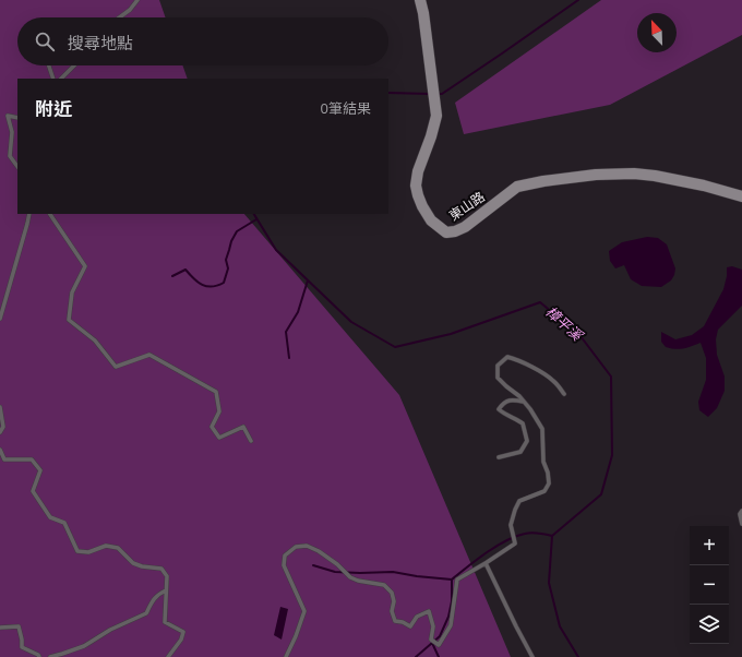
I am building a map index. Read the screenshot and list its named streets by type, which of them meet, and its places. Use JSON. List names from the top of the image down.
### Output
{
  "streets": {
    "street": ["東山路"]
  },
  "water": ["樟平溪"],
  "north": "top left",
  "page": {
    "search": "搜尋地點",
    "heading": ["附近", "0筆結果"],
    "map_buttons": ["+", "−"]
  }
}
